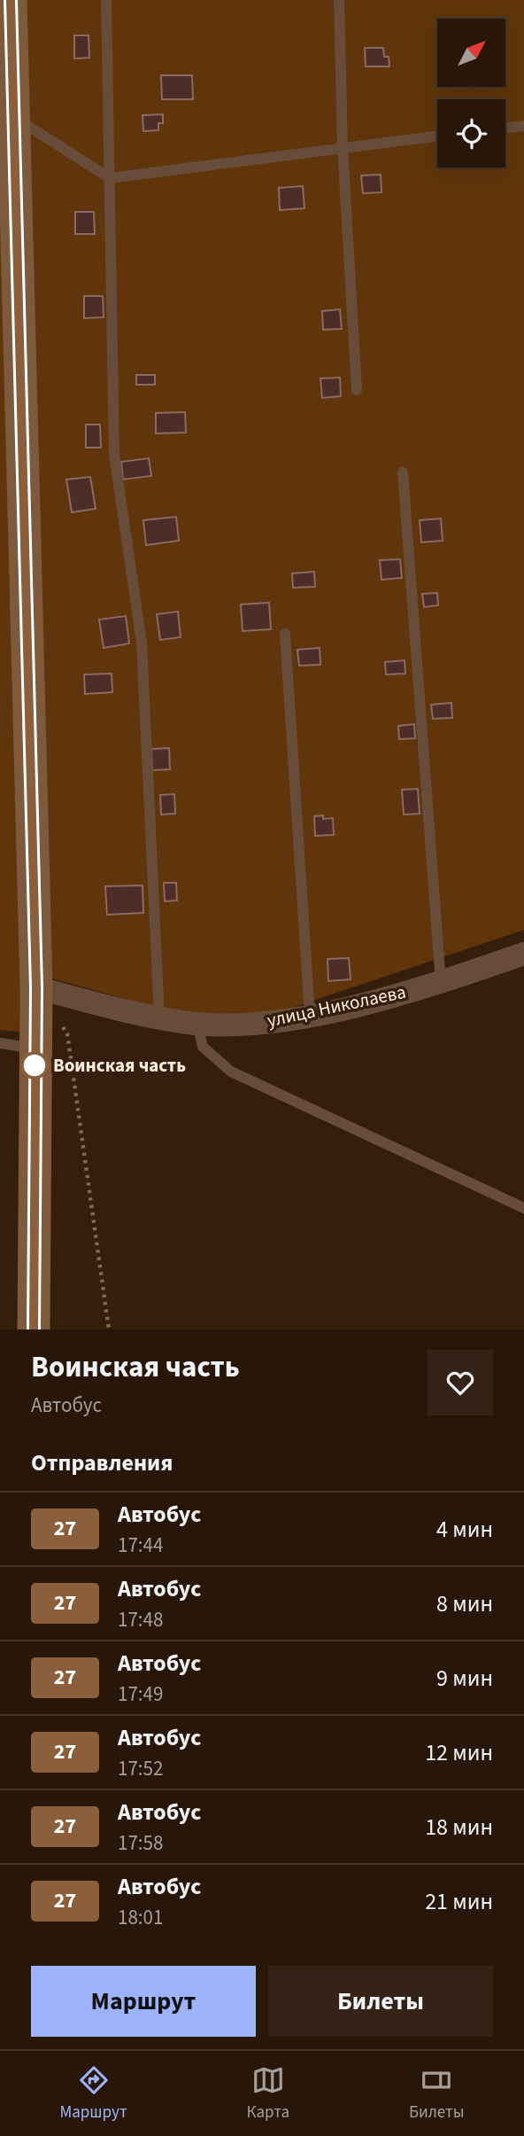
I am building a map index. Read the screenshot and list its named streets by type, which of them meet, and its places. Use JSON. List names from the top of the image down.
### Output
{
  "streets": {
    "street": ["улица Николаева"]
  },
  "places": ["Воинская часть"],
  "lines": ["bus line 27"],
  "north": "top right",
  "page": {
    "heading": [
      ["Воинская часть", "Автобус"],
      "Отправления"
    ],
    "list": [
      {
        "mark": "27",
        "name": "Автобус",
        "note": "17:44",
        "value": "4 мин"
      },
      {
        "mark": "27",
        "name": "Автобус",
        "note": "17:48",
        "value": "8 мин"
      },
      {
        "mark": "27",
        "name": "Автобус",
        "note": "17:49",
        "value": "9 мин"
      },
      {
        "mark": "27",
        "name": "Автобус",
        "note": "17:52",
        "value": "12 мин"
      },
      {
        "mark": "27",
        "name": "Автобус",
        "note": "17:58",
        "value": "18 мин"
      },
      {
        "mark": "27",
        "name": "Автобус",
        "note": "18:01",
        "value": "21 мин"
      }
    ],
    "buttons": ["Маршрут", "Билеты"],
    "tabs": ["Маршрут", "Карта", "Билеты"]
  }
}
